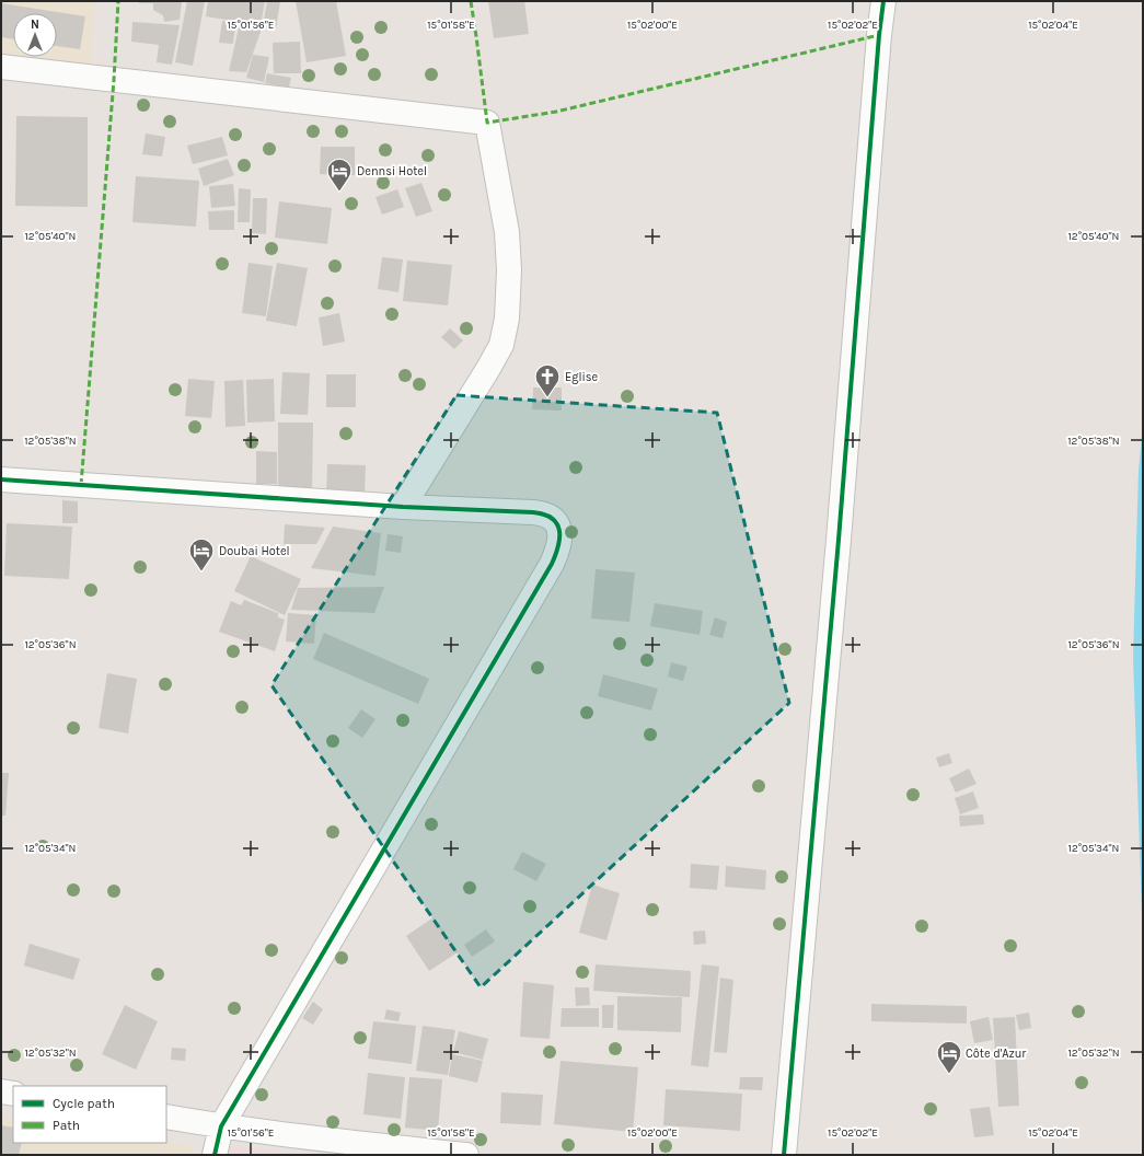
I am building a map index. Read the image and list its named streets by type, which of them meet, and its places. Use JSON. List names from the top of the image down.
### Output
{
  "places": {
    "hotel": ["Dennsi Hotel", "Doubai Hotel", "Côte d'Azur"],
    "church": ["Eglise"]
  },
  "legend": ["Cycle path", "Path"],
  "north": "top",
  "coordinates": [
    "15°01'56\"E",
    "15°01'58\"E",
    "15°02'00\"E",
    "15°02'02\"E",
    "15°02'04\"E",
    "12°05'40\"N",
    "12°05'38\"N",
    "12°05'36\"N",
    "12°05'34\"N",
    "12°05'32\"N"
  ]
}
